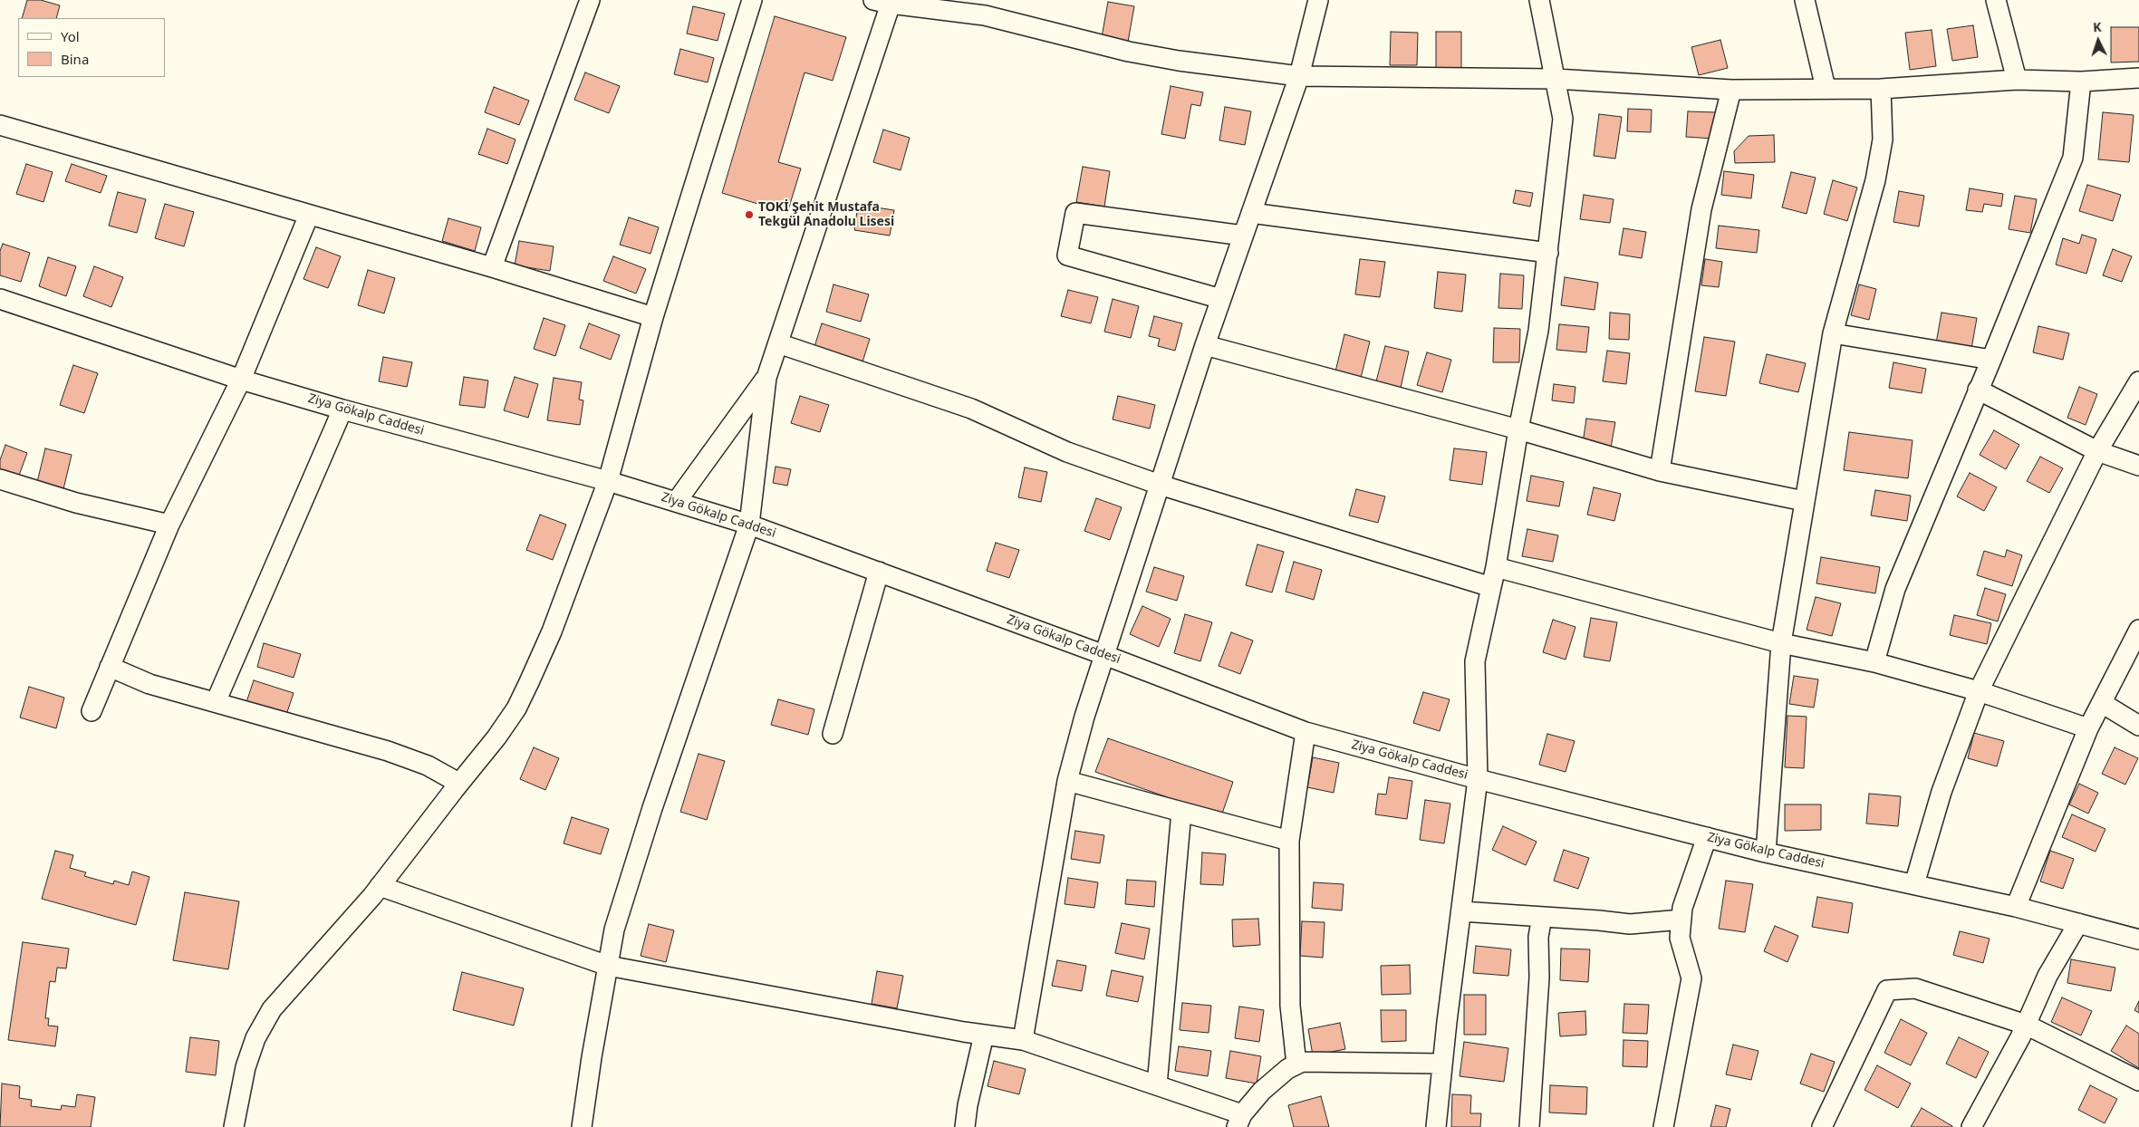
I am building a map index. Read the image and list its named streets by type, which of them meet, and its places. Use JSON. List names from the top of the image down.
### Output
{
  "streets": {
    "street": ["Ziya Gökalp Caddesi"]
  },
  "places": ["TOKİ Şehit Mustafa Tekgül Anadolu Lisesi"],
  "legend": ["Yol", "Bina"],
  "north": "top"
}
